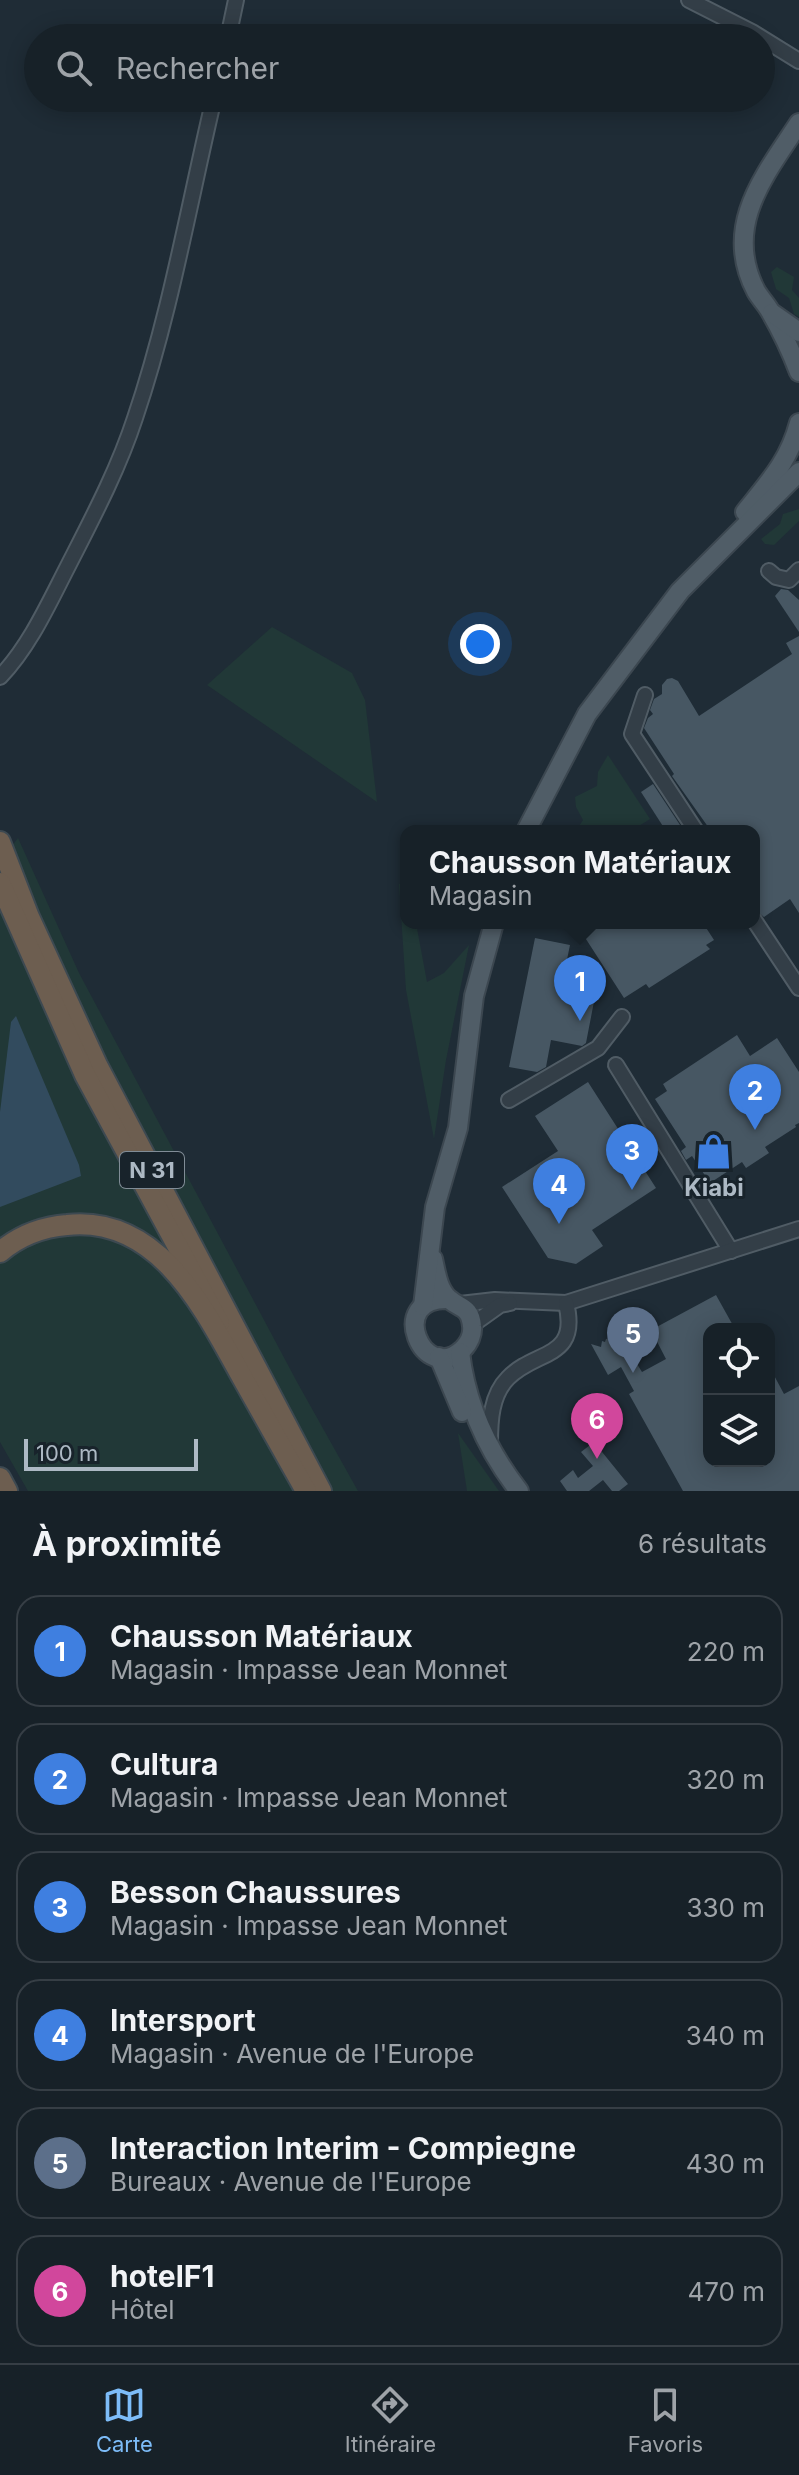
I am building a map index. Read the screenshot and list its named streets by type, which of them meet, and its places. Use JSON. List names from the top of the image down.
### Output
{
  "streets": {
    "highway": ["N 31"]
  },
  "places": {
    "shop": ["Kiabi"]
  },
  "scale_bar": "100 m",
  "page": {
    "search": "Rechercher",
    "popup": ["Chausson Matériaux", "Magasin"],
    "pins": [
      "1",
      "2",
      "3",
      "4",
      "5",
      "6"
    ],
    "scale": "100 m",
    "heading": ["À proximité", "6 résultats"],
    "list": [
      {
        "mark": "1",
        "name": "Chausson Matériaux",
        "note": "Magasin · Impasse Jean Monnet",
        "value": "220 m"
      },
      {
        "mark": "2",
        "name": "Cultura",
        "note": "Magasin · Impasse Jean Monnet",
        "value": "320 m"
      },
      {
        "mark": "3",
        "name": "Besson Chaussures",
        "note": "Magasin · Impasse Jean Monnet",
        "value": "330 m"
      },
      {
        "mark": "4",
        "name": "Intersport",
        "note": "Magasin · Avenue de l'Europe",
        "value": "340 m"
      },
      {
        "mark": "5",
        "name": "Interaction Interim - Compiegne",
        "note": "Bureaux · Avenue de l'Europe",
        "value": "430 m"
      },
      {
        "mark": "6",
        "name": "hotelF1",
        "note": "Hôtel",
        "value": "470 m"
      }
    ],
    "nav": ["Carte", "Itinéraire", "Favoris"]
  }
}
